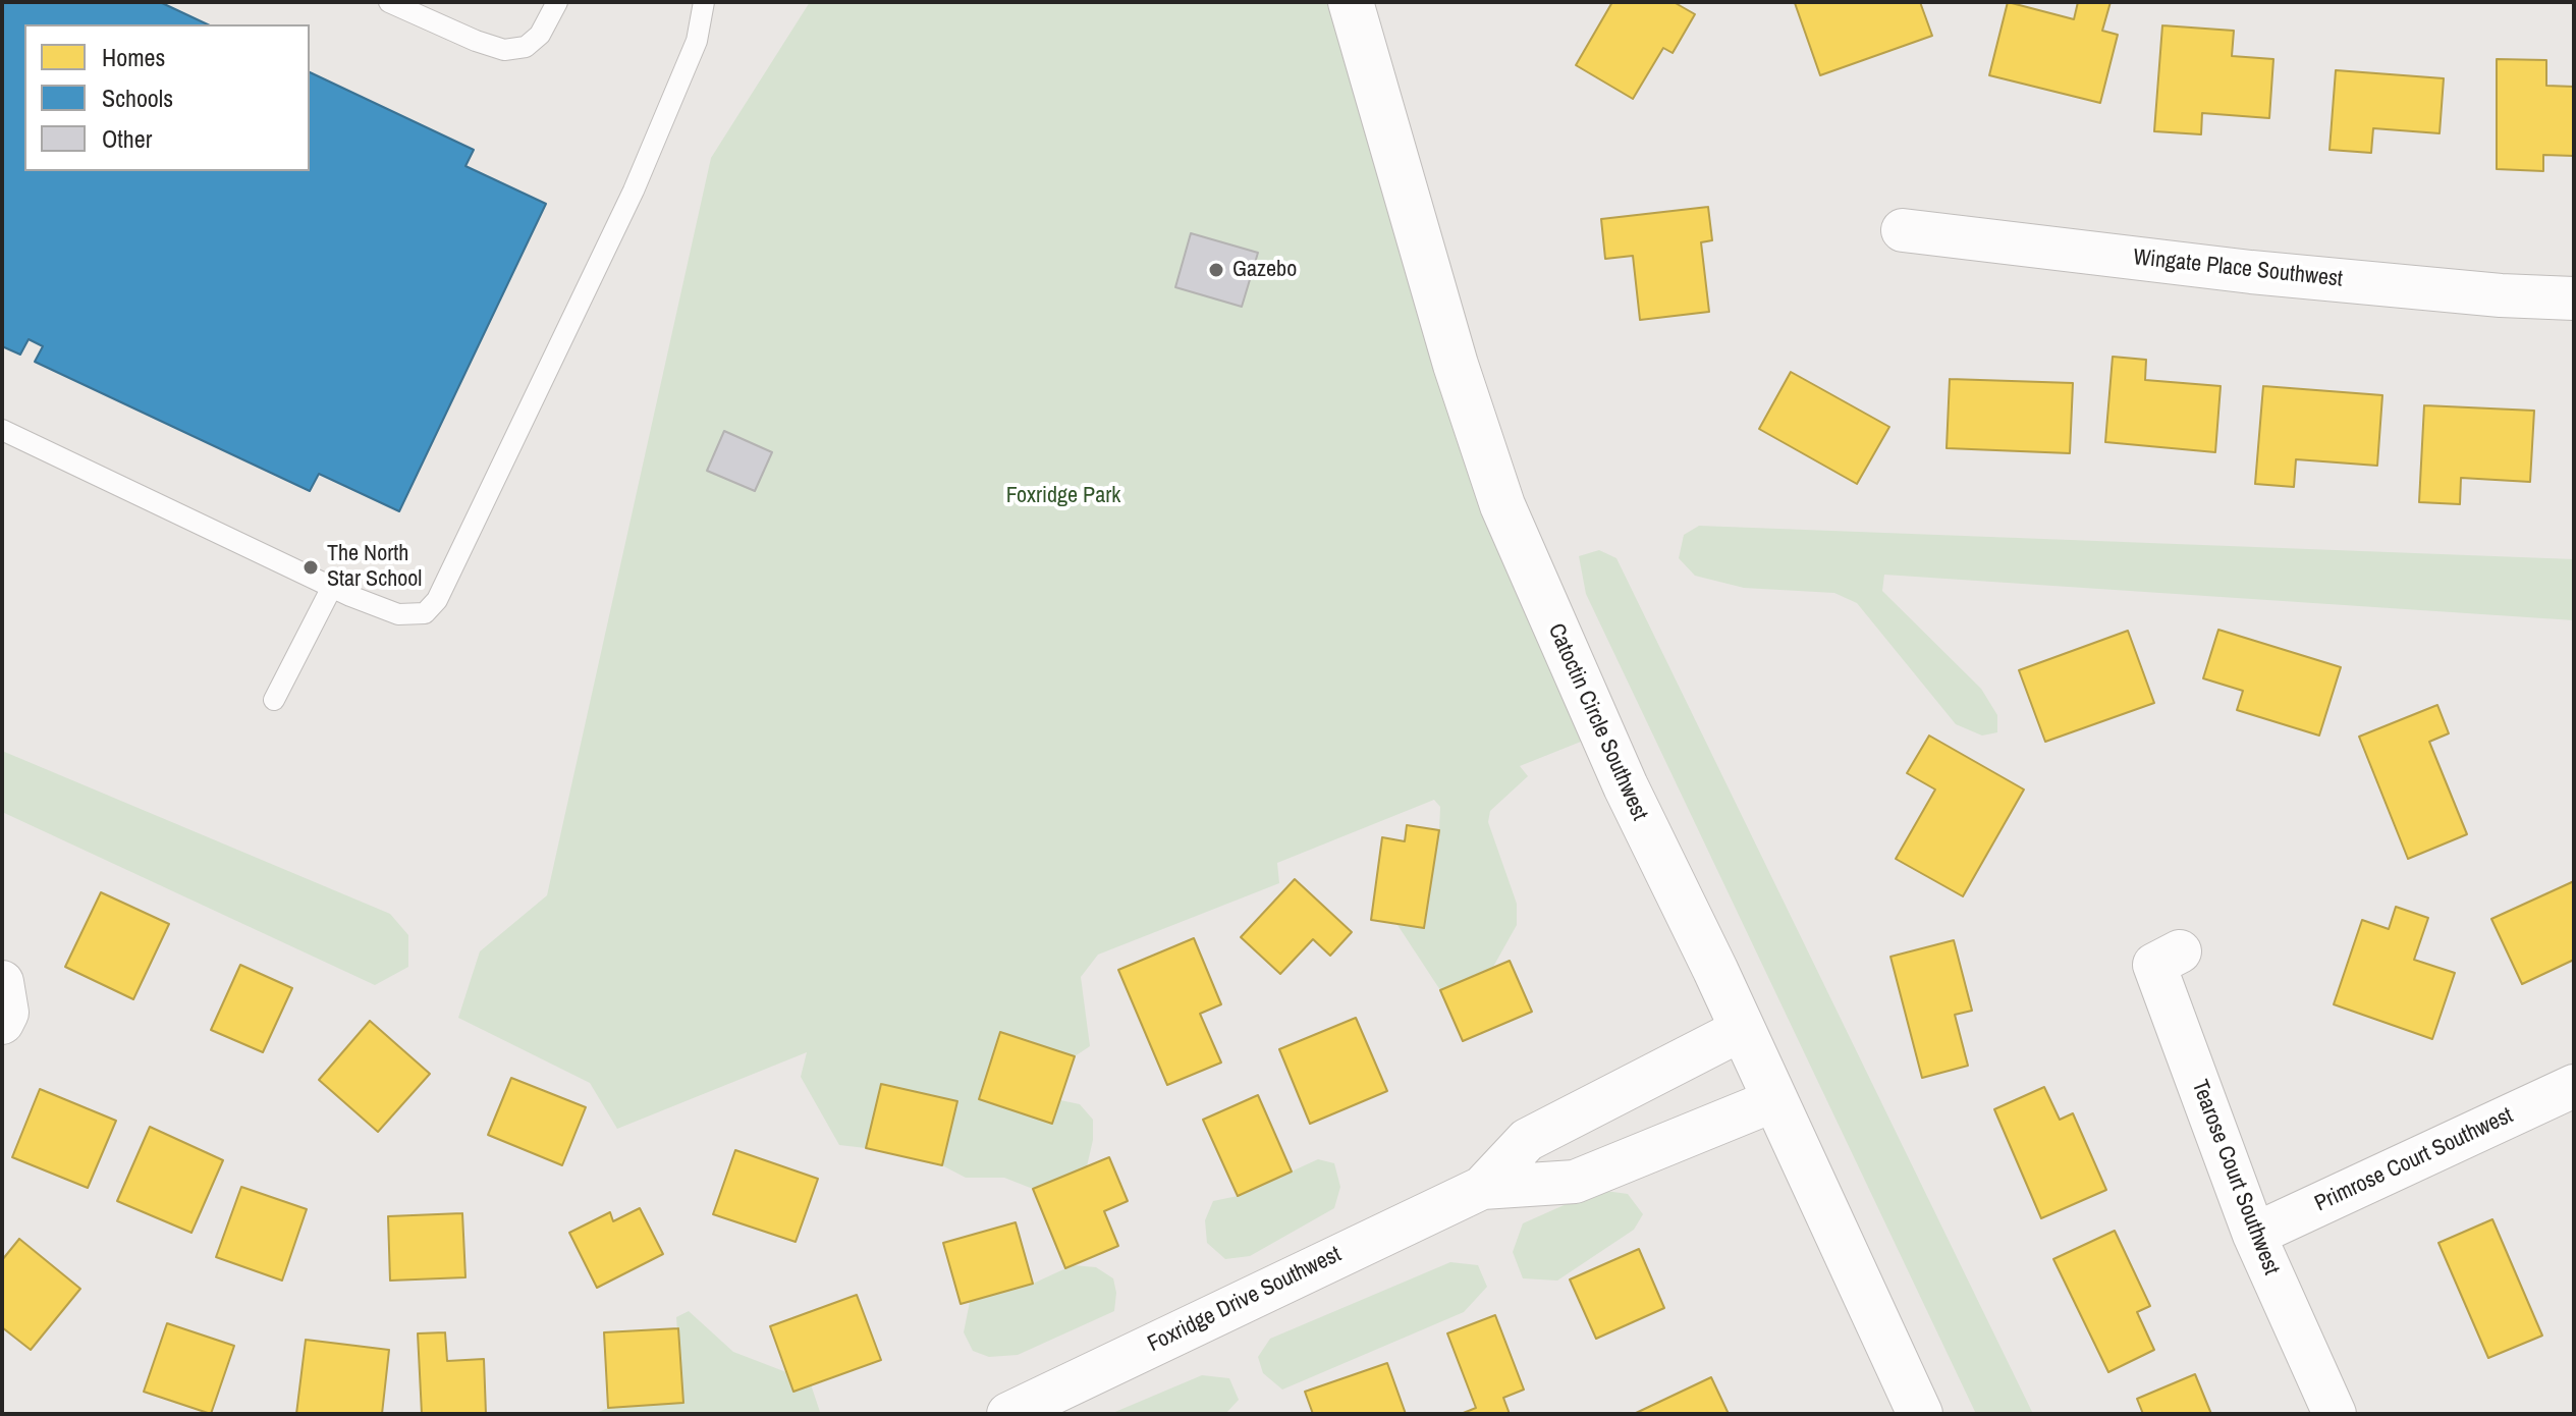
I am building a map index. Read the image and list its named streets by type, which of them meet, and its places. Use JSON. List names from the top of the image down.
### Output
{
  "streets": {
    "main road": ["Catoctin Circle Southwest"],
    "street": [
      "Wingate Place Southwest",
      "Primrose Court Southwest",
      "Tearose Court Southwest",
      "Foxridge Drive Southwest"
    ]
  },
  "crossings": [
    ["Catoctin Circle Southwest", "Foxridge Drive Southwest"],
    ["Primrose Court Southwest", "Tearose Court Southwest"]
  ],
  "parks": ["Foxridge Park"],
  "places": ["Gazebo", "The North Star School"],
  "legend": ["Homes", "Schools", "Other"]
}
